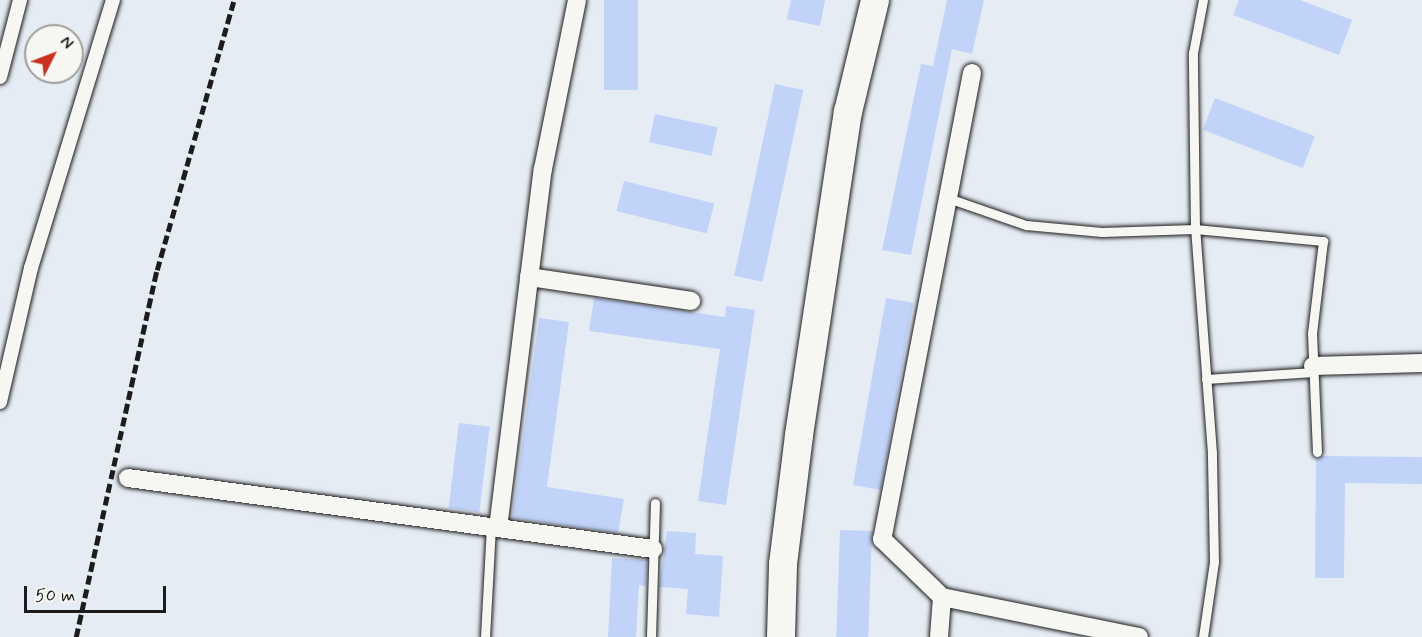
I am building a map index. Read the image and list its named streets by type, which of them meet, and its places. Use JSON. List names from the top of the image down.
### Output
{
  "scale_bar": "50 m",
  "north": "top right"
}
